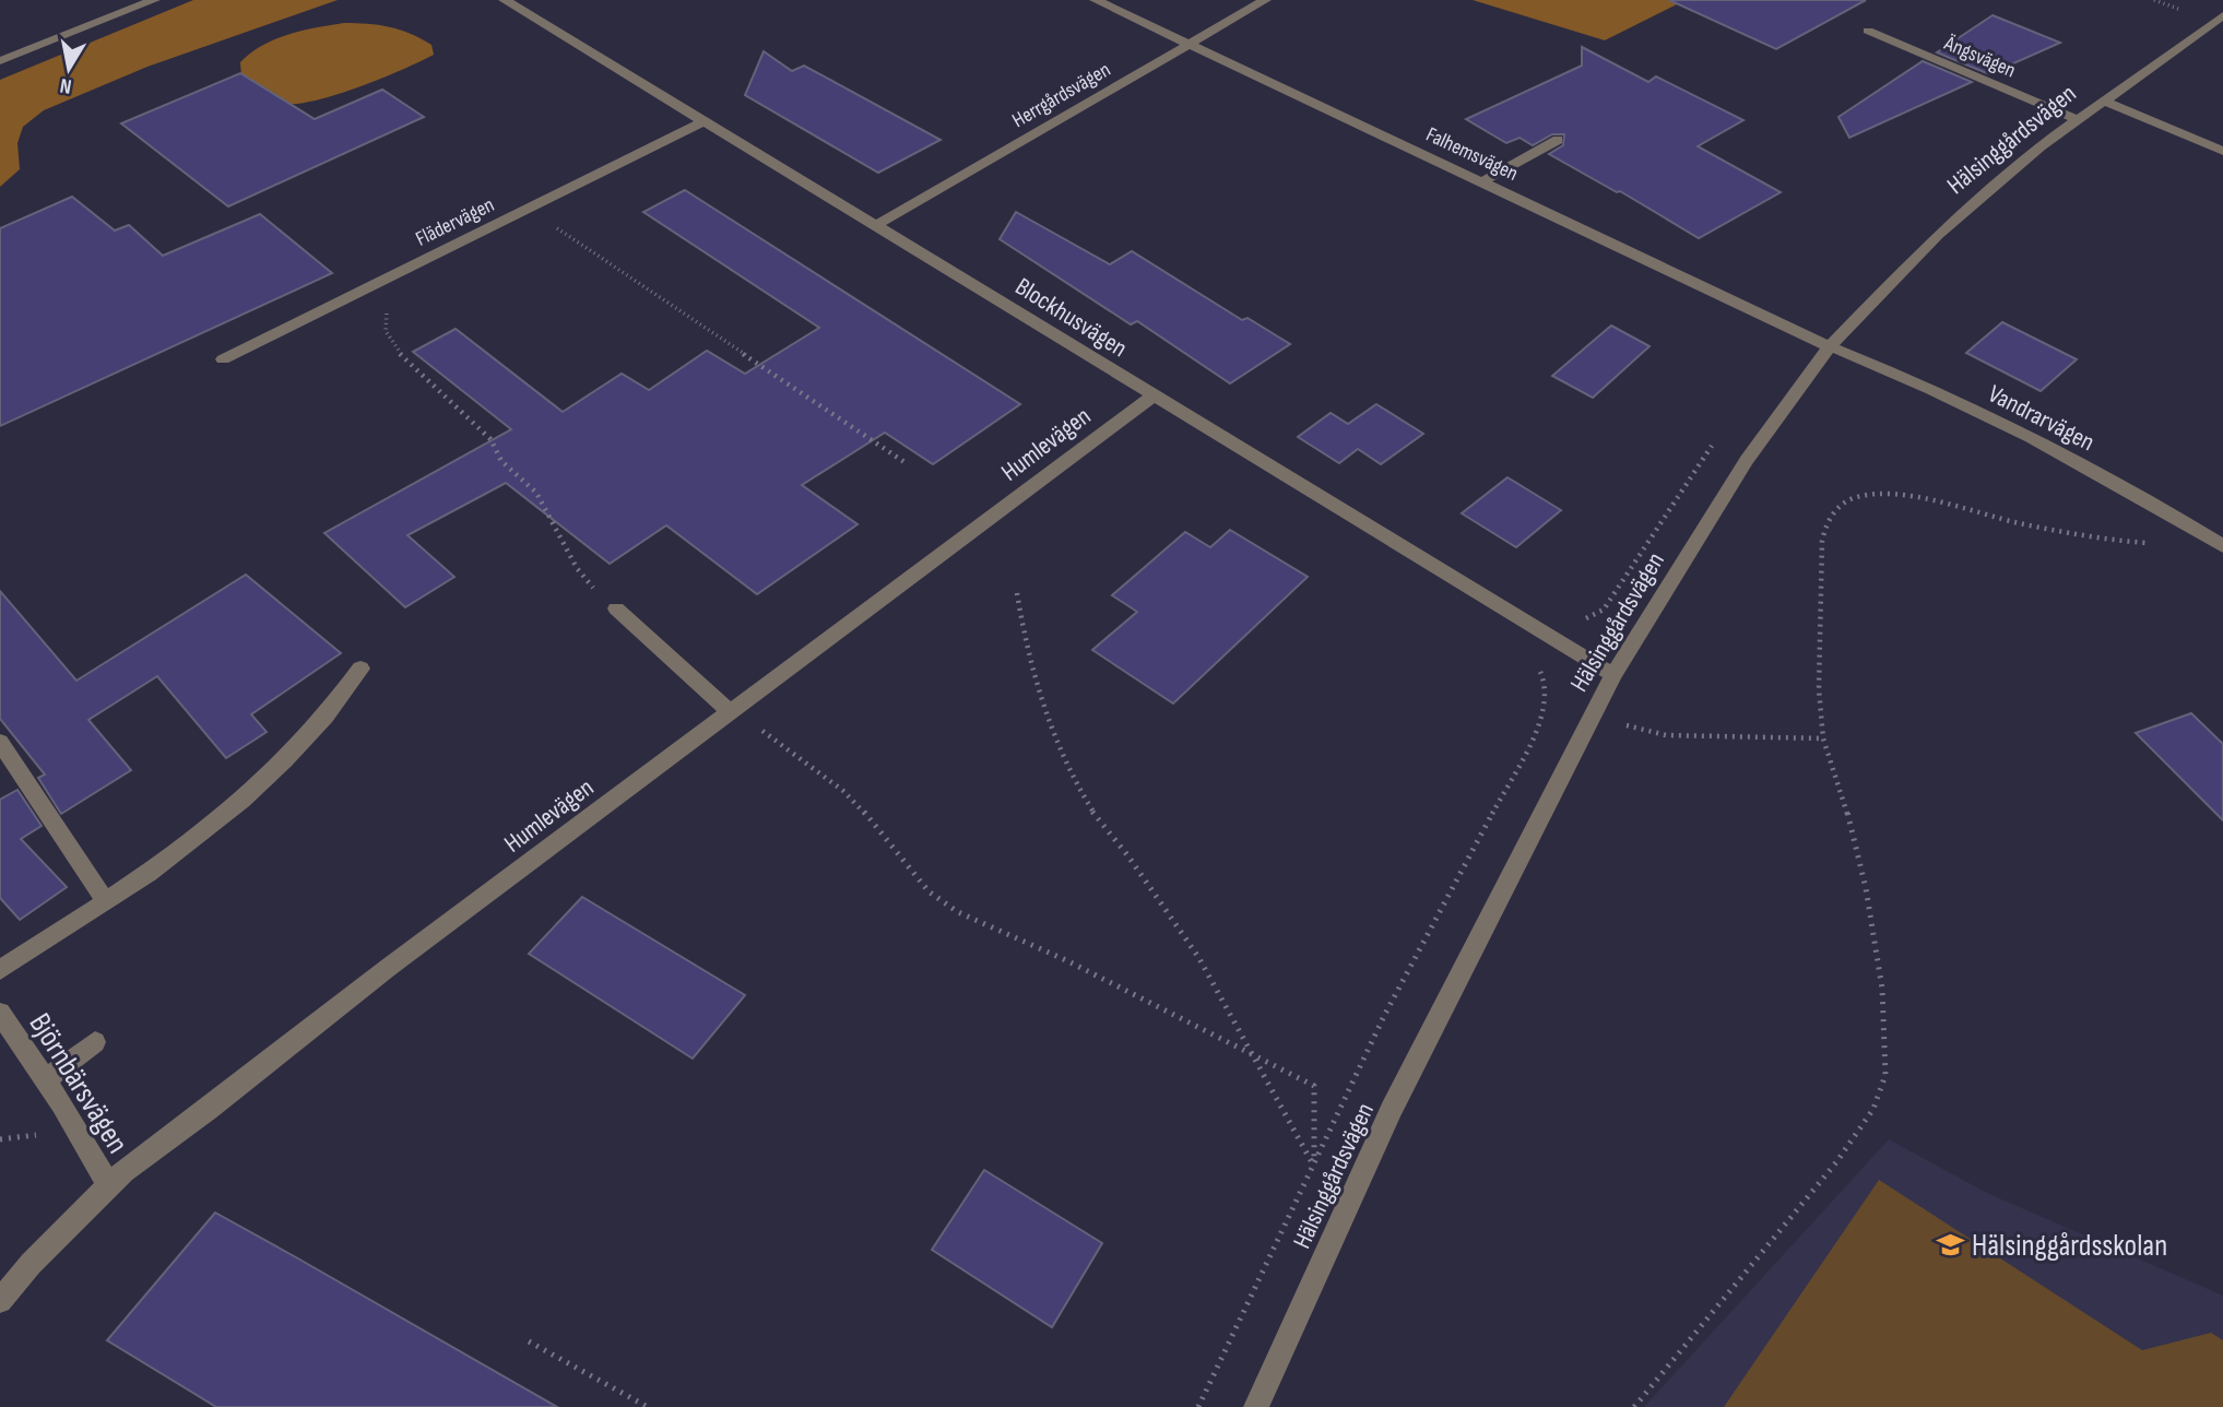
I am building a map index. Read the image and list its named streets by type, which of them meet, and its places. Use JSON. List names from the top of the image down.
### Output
{
  "streets": {
    "street": [
      "Ängsvägen",
      "Herrgårdsvägen",
      "Hälsinggårdsvägen",
      "Falhemsvägen",
      "Flädervägen",
      "Blockhusvägen",
      "Vandrarvägen",
      "Humlevägen",
      "Björnbärsvägen"
    ]
  },
  "crossings": [
    ["Ängsvägen", "Hälsinggårdsvägen"],
    ["Herrgårdsvägen", "Falhemsvägen"],
    ["Herrgårdsvägen", "Blockhusvägen"],
    ["Hälsinggårdsvägen", "Falhemsvägen"],
    ["Hälsinggårdsvägen", "Blockhusvägen"],
    ["Hälsinggårdsvägen", "Vandrarvägen"],
    ["Falhemsvägen", "Vandrarvägen"],
    ["Flädervägen", "Blockhusvägen"],
    ["Blockhusvägen", "Humlevägen"],
    ["Humlevägen", "Björnbärsvägen"]
  ],
  "places": {
    "school or university": ["Hälsinggårdsskolan"]
  },
  "north": "bottom"
}
